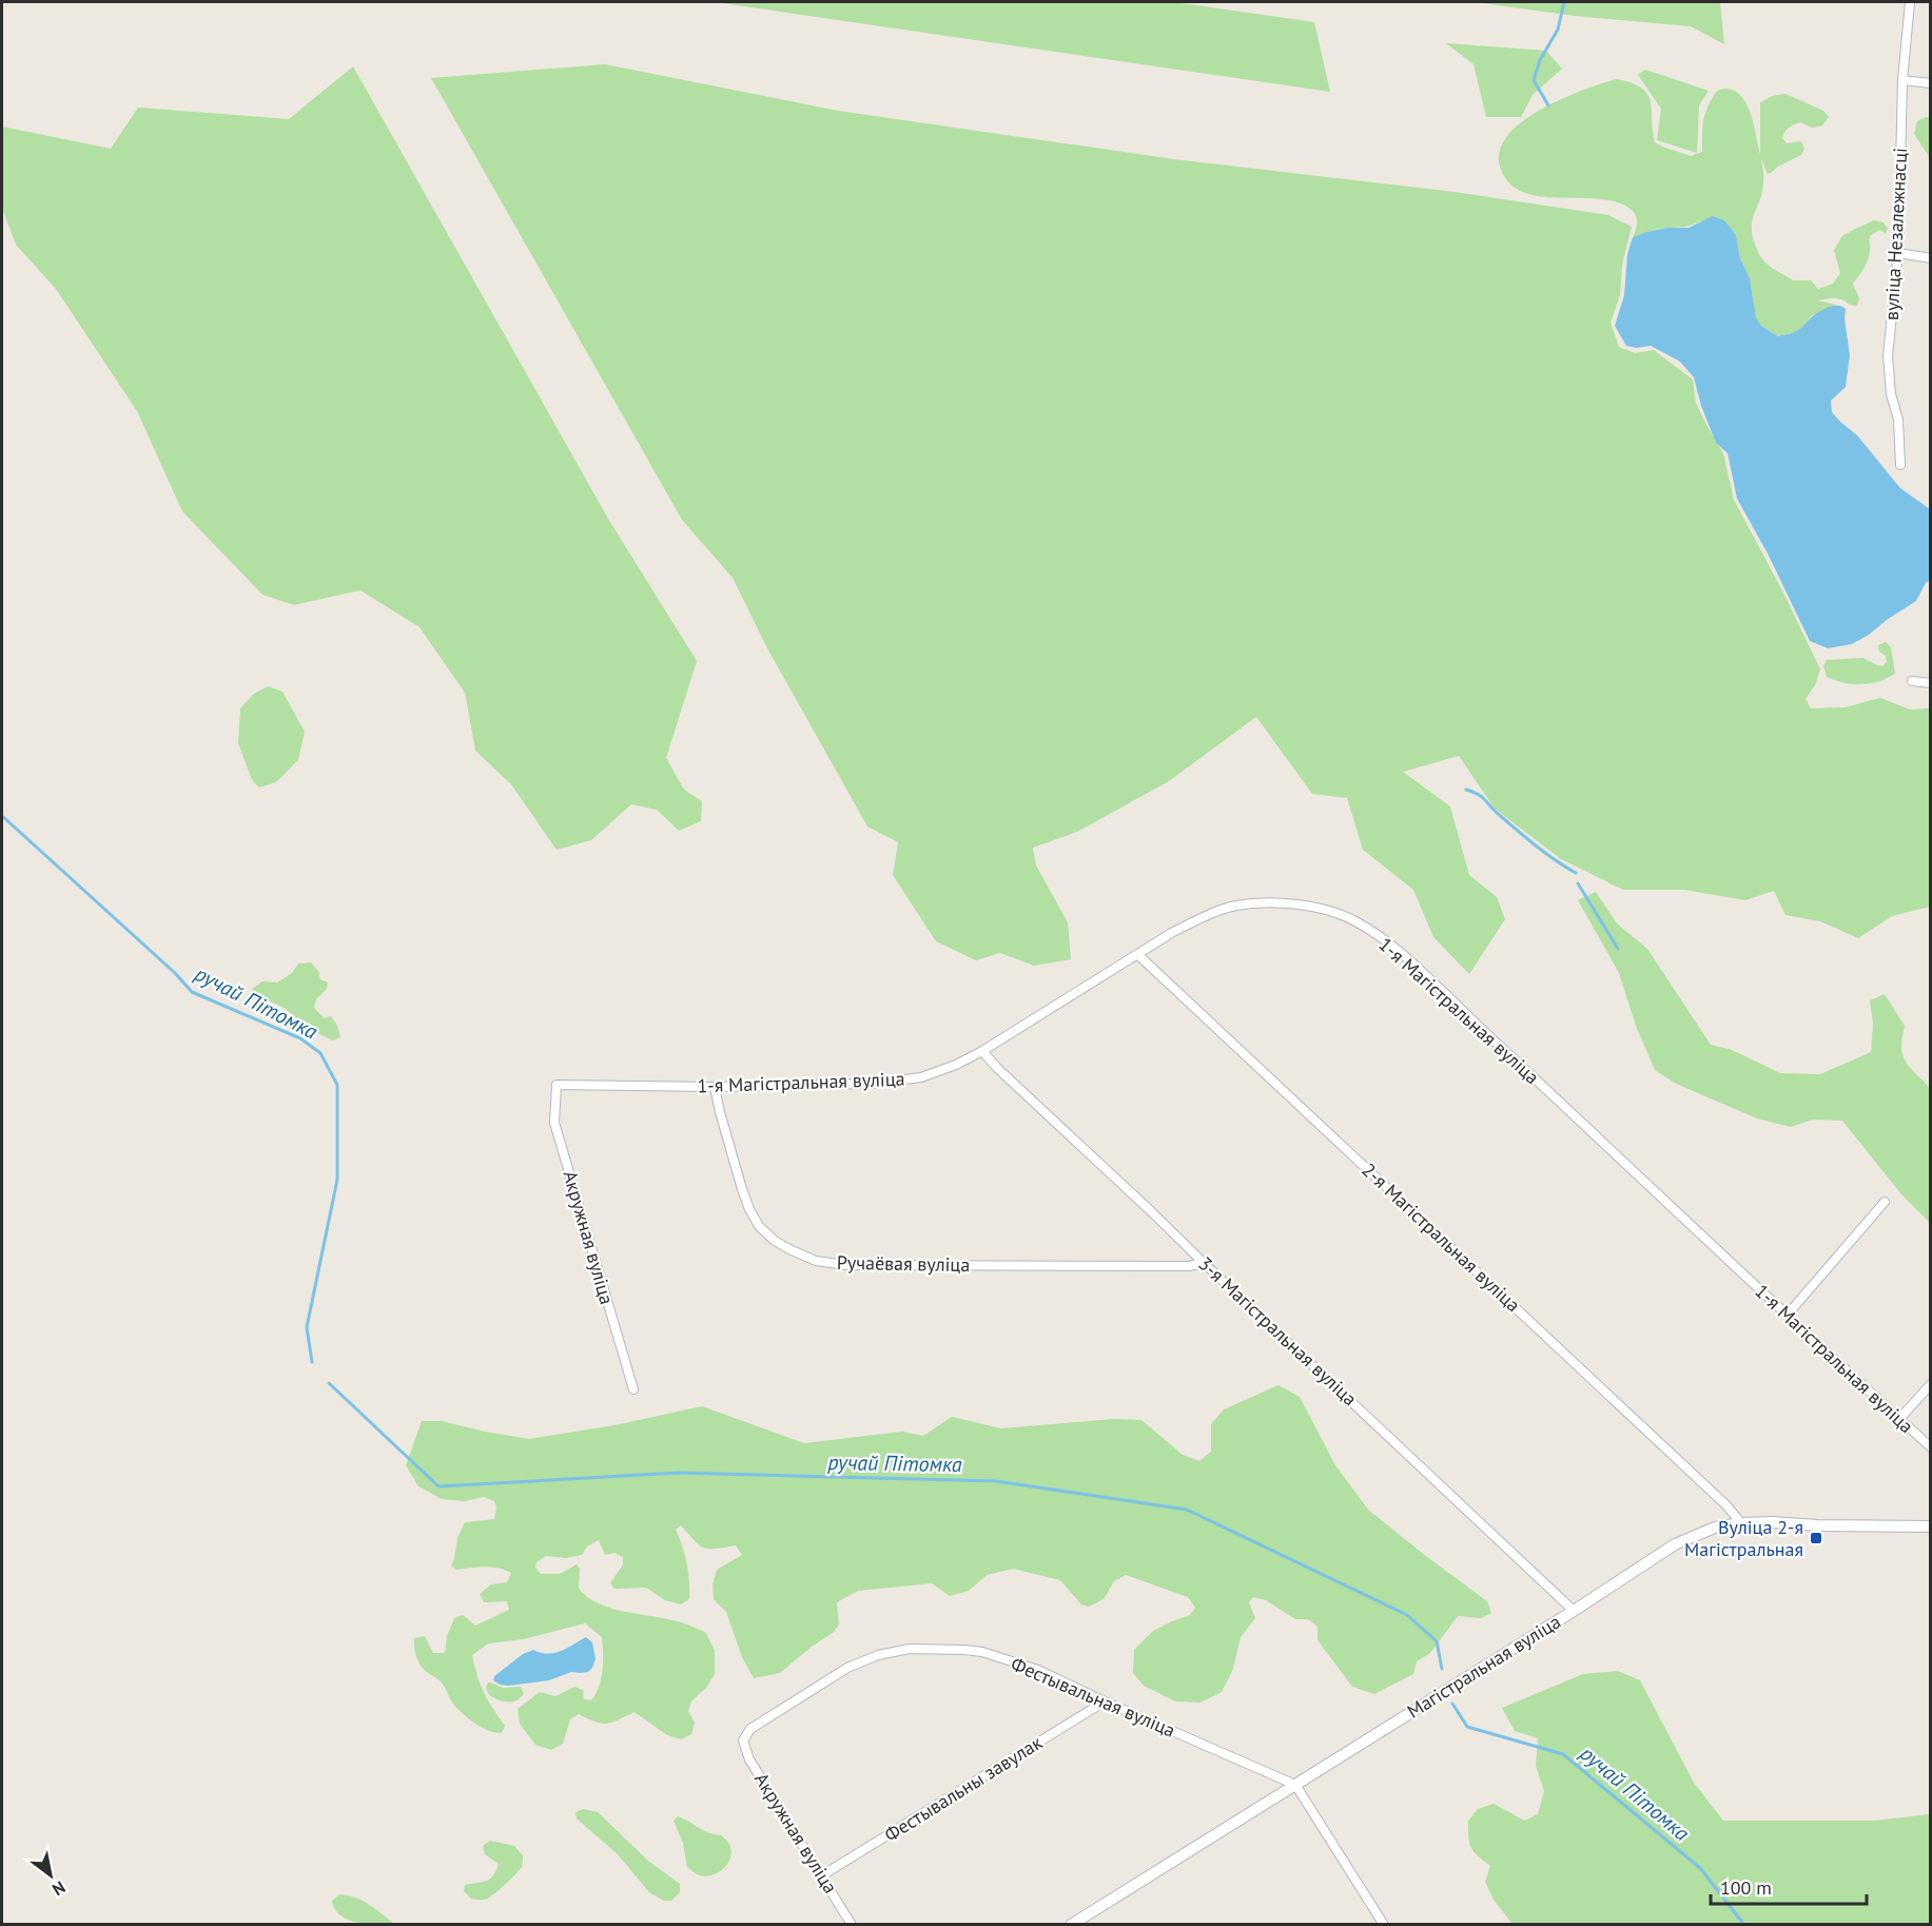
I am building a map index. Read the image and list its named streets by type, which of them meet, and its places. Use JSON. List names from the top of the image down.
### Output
{
  "streets": {
    "street": [
      "вуліца Незалежнасці",
      "1-я Магістральная вуліца",
      "Акружная вуліца",
      "2-я Магістральная вуліца",
      "Ручаёвая вуліца",
      "3-я Магістральная вуліца",
      "Магістральная вуліца",
      "Фестывальная вуліца",
      "Фестывальны завулак"
    ]
  },
  "crossings": [
    ["1-я Магістральная вуліца", "Акружная вуліца"],
    ["1-я Магістральная вуліца", "2-я Магістральная вуліца"],
    ["1-я Магістральная вуліца", "Ручаёвая вуліца"],
    ["1-я Магістральная вуліца", "3-я Магістральная вуліца"],
    ["Акружная вуліца", "Фестывальная вуліца"],
    ["Акружная вуліца", "Фестывальны завулак"],
    ["2-я Магістральная вуліца", "Магістральная вуліца"],
    ["Ручаёвая вуліца", "3-я Магістральная вуліца"],
    ["3-я Магістральная вуліца", "Магістральная вуліца"],
    ["Магістральная вуліца", "Фестывальная вуліца"],
    ["Фестывальная вуліца", "Фестывальны завулак"]
  ],
  "water": ["ручай Пітомка"],
  "places": {
    "transit": ["Вуліца 2-я Магістральная"]
  },
  "scale_bar": "100 m",
  "north": "bottom right"
}
